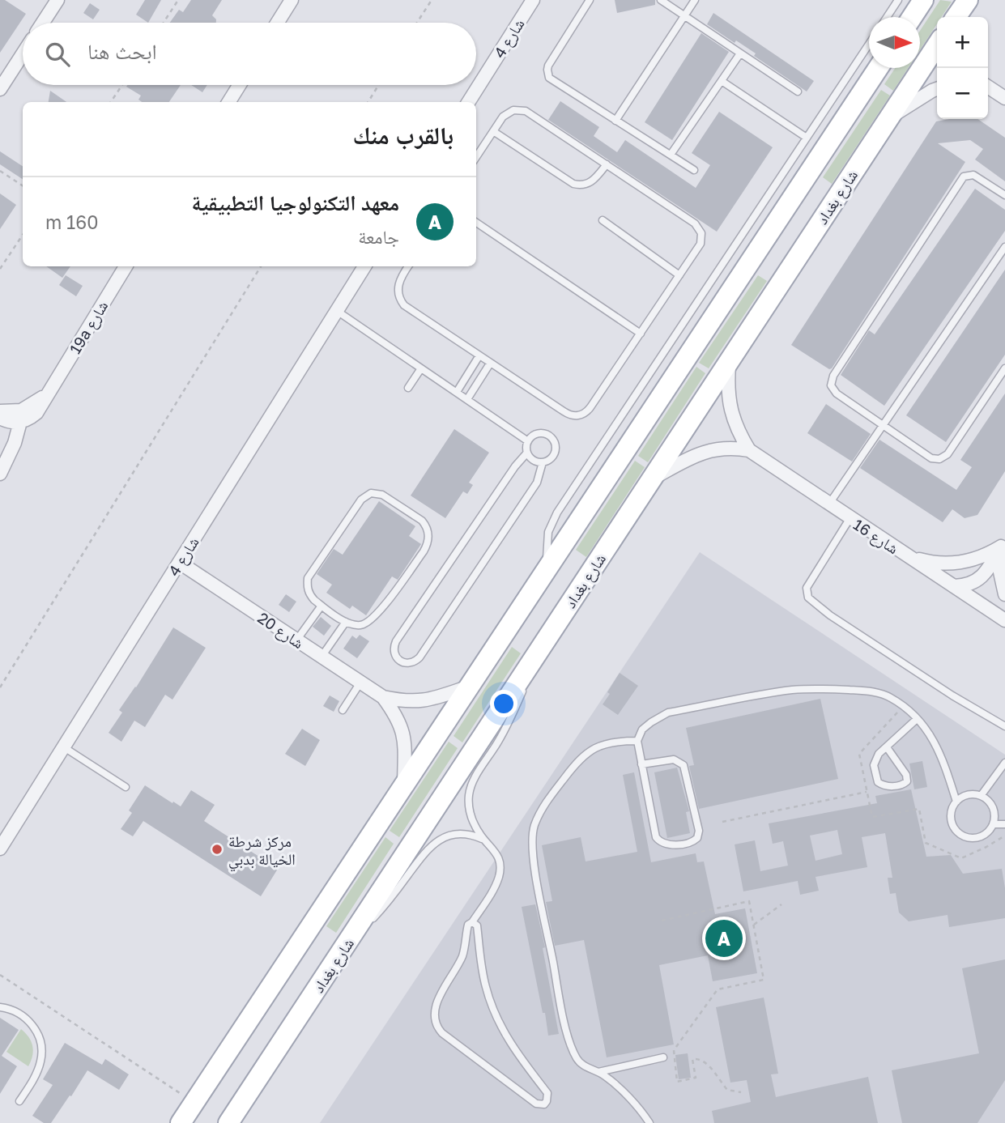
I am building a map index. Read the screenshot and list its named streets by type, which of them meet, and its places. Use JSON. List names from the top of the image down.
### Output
{
  "streets": {
    "main road": ["شارع بغداد"],
    "street": [
      "شارع 4",
      "19a شارع",
      "شارع 16",
      "شارع 20"
    ]
  },
  "crossings": [
    ["شارع 4", "شارع 20"],
    ["شارع بغداد", "شارع 16"]
  ],
  "places": ["مركز شرطة الخيالة بدبي"],
  "north": "right",
  "page": {
    "map_buttons": ["+", "−"],
    "search": "ابحث هنا",
    "heading": "بالقرب منك",
    "list": [
      {
        "mark": "A",
        "name": "معهد التكنولوجيا التطبيقية",
        "note": "جامعة",
        "value": "160 m"
      }
    ],
    "pins": "A"
  }
}
